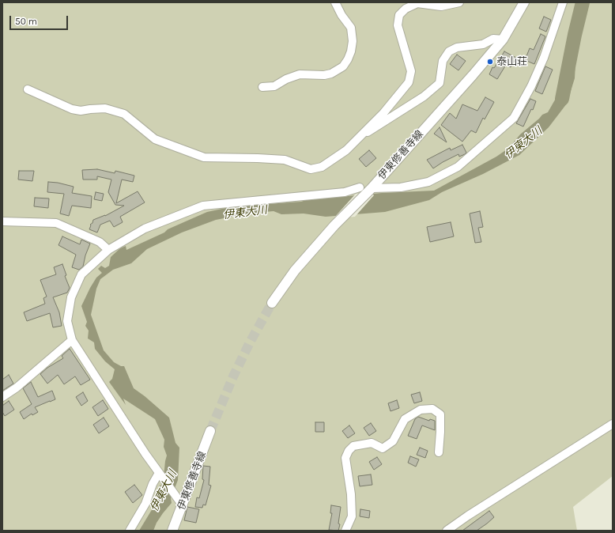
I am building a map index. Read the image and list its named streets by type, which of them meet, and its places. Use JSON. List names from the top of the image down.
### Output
{
  "streets": {
    "main road": ["伊東修善寺線"]
  },
  "water": ["伊東大川"],
  "places": ["泰山荘"],
  "scale_bar": "50 m"
}
